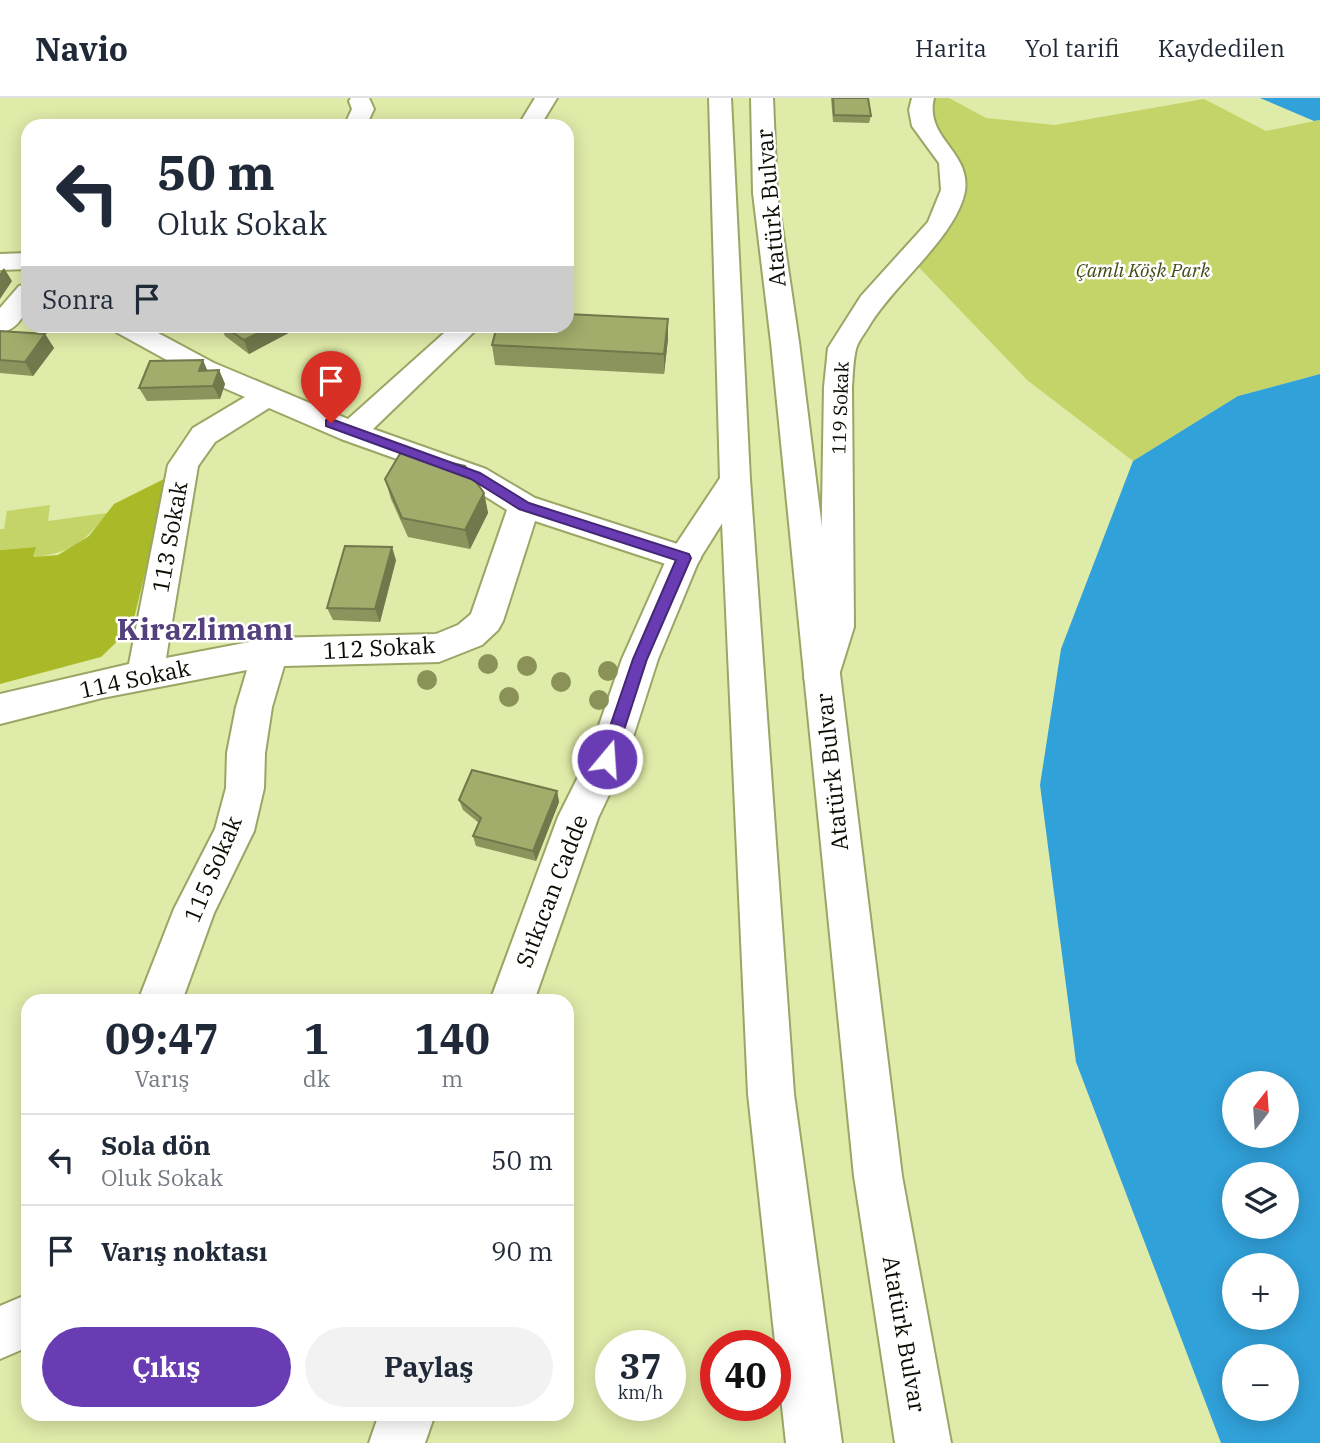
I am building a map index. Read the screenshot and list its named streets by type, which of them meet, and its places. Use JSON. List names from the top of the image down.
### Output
{
  "streets": {
    "main road": [
      "Atatürk Bulvar",
      "119 Sokak",
      "113 Sokak",
      "112 Sokak",
      "114 Sokak",
      "115 Sokak",
      "Sıtkıcan Cadde"
    ]
  },
  "crossings": [
    ["Atatürk Bulvar", "119 Sokak"],
    ["Atatürk Bulvar", "Sıtkıcan Cadde"],
    ["113 Sokak", "114 Sokak"],
    ["112 Sokak", "114 Sokak"],
    ["112 Sokak", "115 Sokak"],
    ["114 Sokak", "115 Sokak"]
  ],
  "districts": ["Kirazlimanı"],
  "parks": ["Çamlı Köşk Park"],
  "north": "top",
  "page": {
    "header": "Navio",
    "nav": ["Harita", "Yol tarifi", "Kaydedilen"],
    "turn": ["50 m", "Oluk Sokak"],
    "then": "Sonra",
    "eta": [
      "09:47",
      "Varış",
      "1",
      "dk",
      "140",
      "m"
    ],
    "map_buttons": ["+", "−"],
    "list": [
      {
        "name": "Sola dön",
        "note": "Oluk Sokak",
        "value": "50 m"
      },
      {
        "name": "Varış noktası",
        "value": "90 m"
      }
    ],
    "buttons": ["Çıkış", "Paylaş"],
    "speed": "37 km/h",
    "limit": "40"
  }
}
